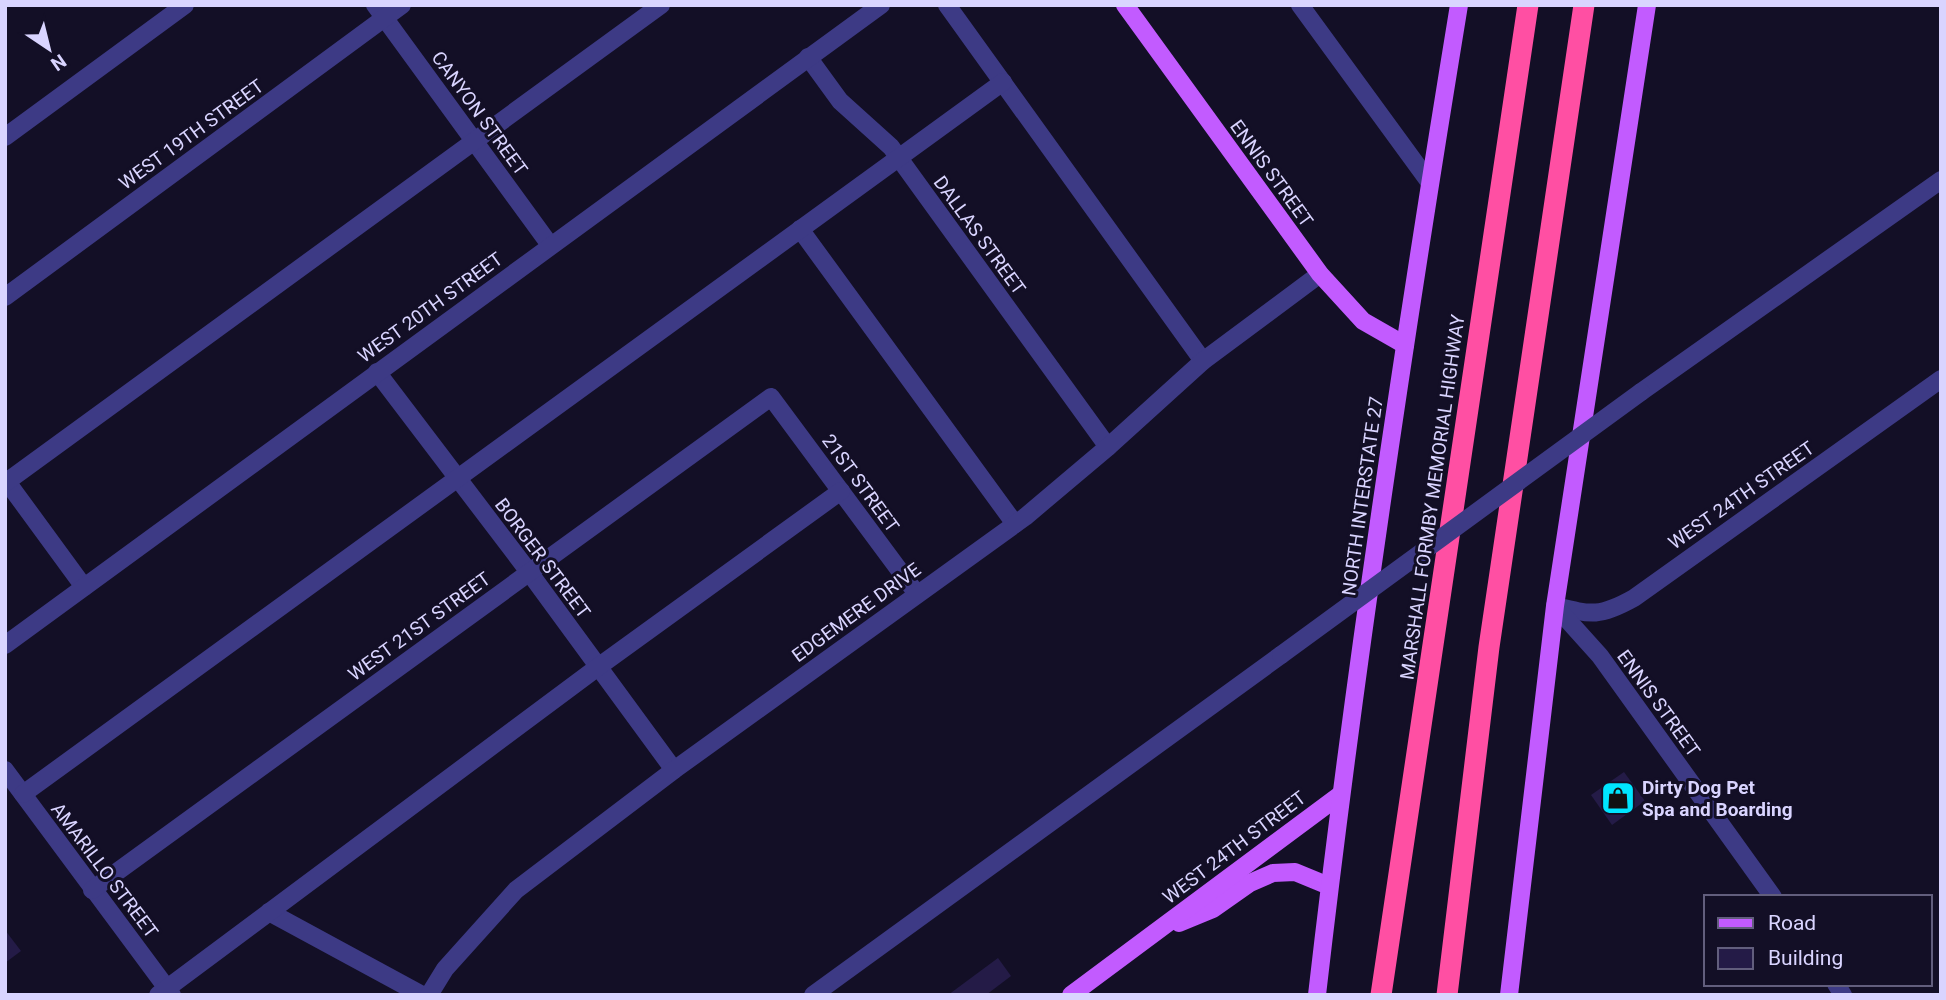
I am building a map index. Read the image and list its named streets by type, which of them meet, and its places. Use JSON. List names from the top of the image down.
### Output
{
  "streets": {
    "highway": ["MARSHALL FORMBY MEMORIAL HIGHWAY"],
    "main road": ["ENNIS STREET", "WEST 24TH STREET", "NORTH INTERSTATE 27"],
    "street": [
      "CANYON STREET",
      "WEST 19TH STREET",
      "DALLAS STREET",
      "WEST 20TH STREET",
      "21ST STREET",
      "BORGER STREET",
      "EDGEMERE DRIVE",
      "WEST 21ST STREET",
      "AMARILLO STREET"
    ]
  },
  "crossings": [
    ["CANYON STREET", "WEST 19TH STREET"],
    ["CANYON STREET", "WEST 20TH STREET"],
    ["ENNIS STREET", "WEST 24TH STREET"],
    ["ENNIS STREET", "NORTH INTERSTATE 27"],
    ["ENNIS STREET", "EDGEMERE DRIVE"],
    ["DALLAS STREET", "WEST 20TH STREET"],
    ["DALLAS STREET", "EDGEMERE DRIVE"],
    ["WEST 20TH STREET", "BORGER STREET"],
    ["21ST STREET", "EDGEMERE DRIVE"],
    ["21ST STREET", "WEST 21ST STREET"],
    ["WEST 24TH STREET", "NORTH INTERSTATE 27"],
    ["BORGER STREET", "EDGEMERE DRIVE"],
    ["BORGER STREET", "WEST 21ST STREET"],
    ["WEST 21ST STREET", "AMARILLO STREET"]
  ],
  "places": {
    "shop": ["Dirty Dog Pet Spa and Boarding"]
  },
  "legend": ["Road", "Building"],
  "north": "bottom right"
}
